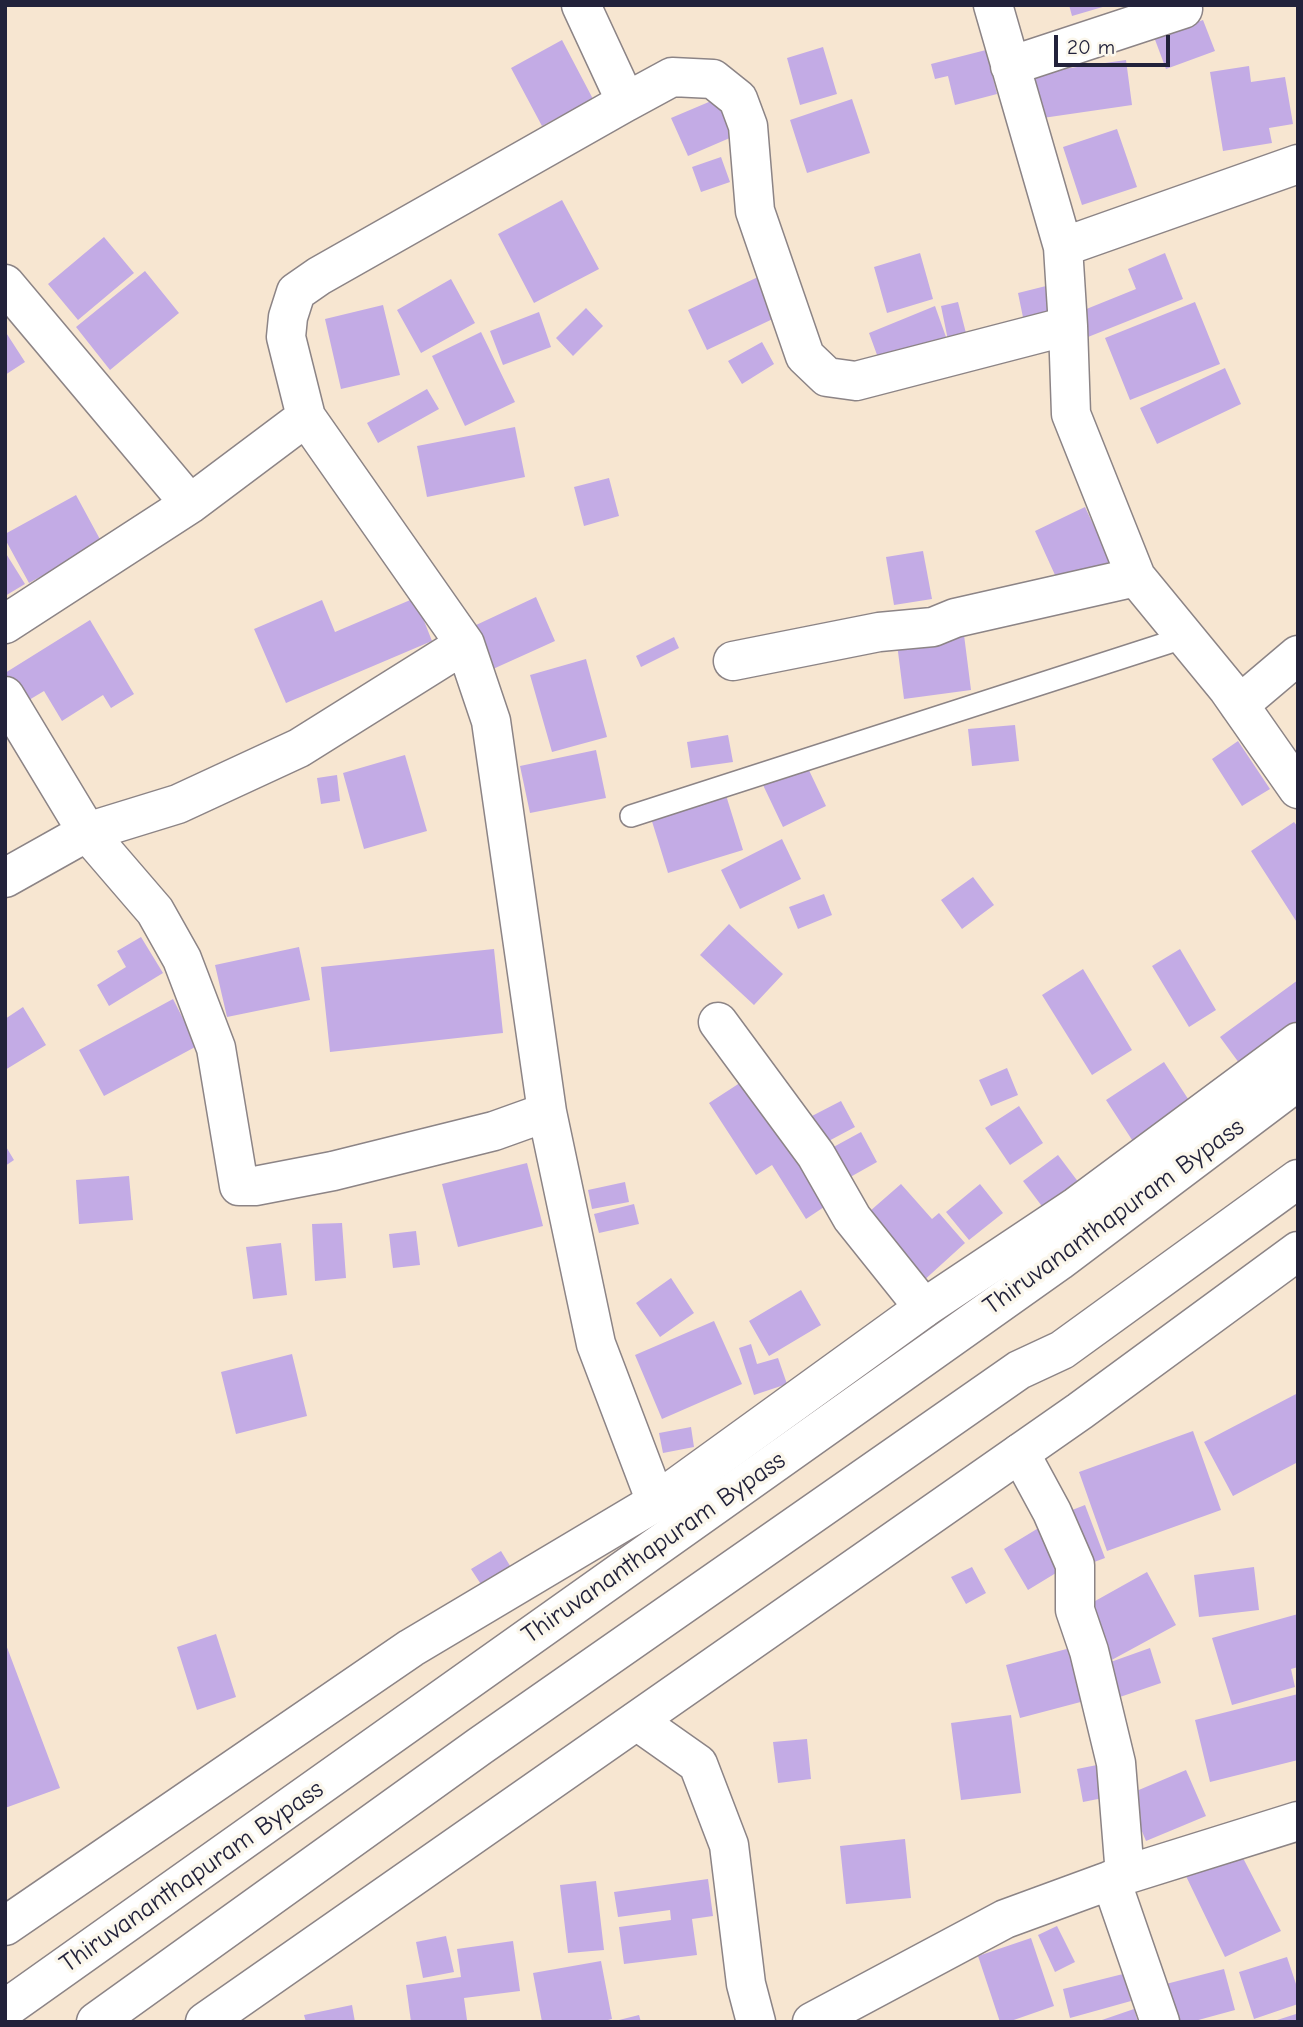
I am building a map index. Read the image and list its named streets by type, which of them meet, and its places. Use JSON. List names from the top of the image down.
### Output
{
  "streets": {
    "main road": ["Thiruvananthapuram Bypass"]
  },
  "scale_bar": "20 m"
}
